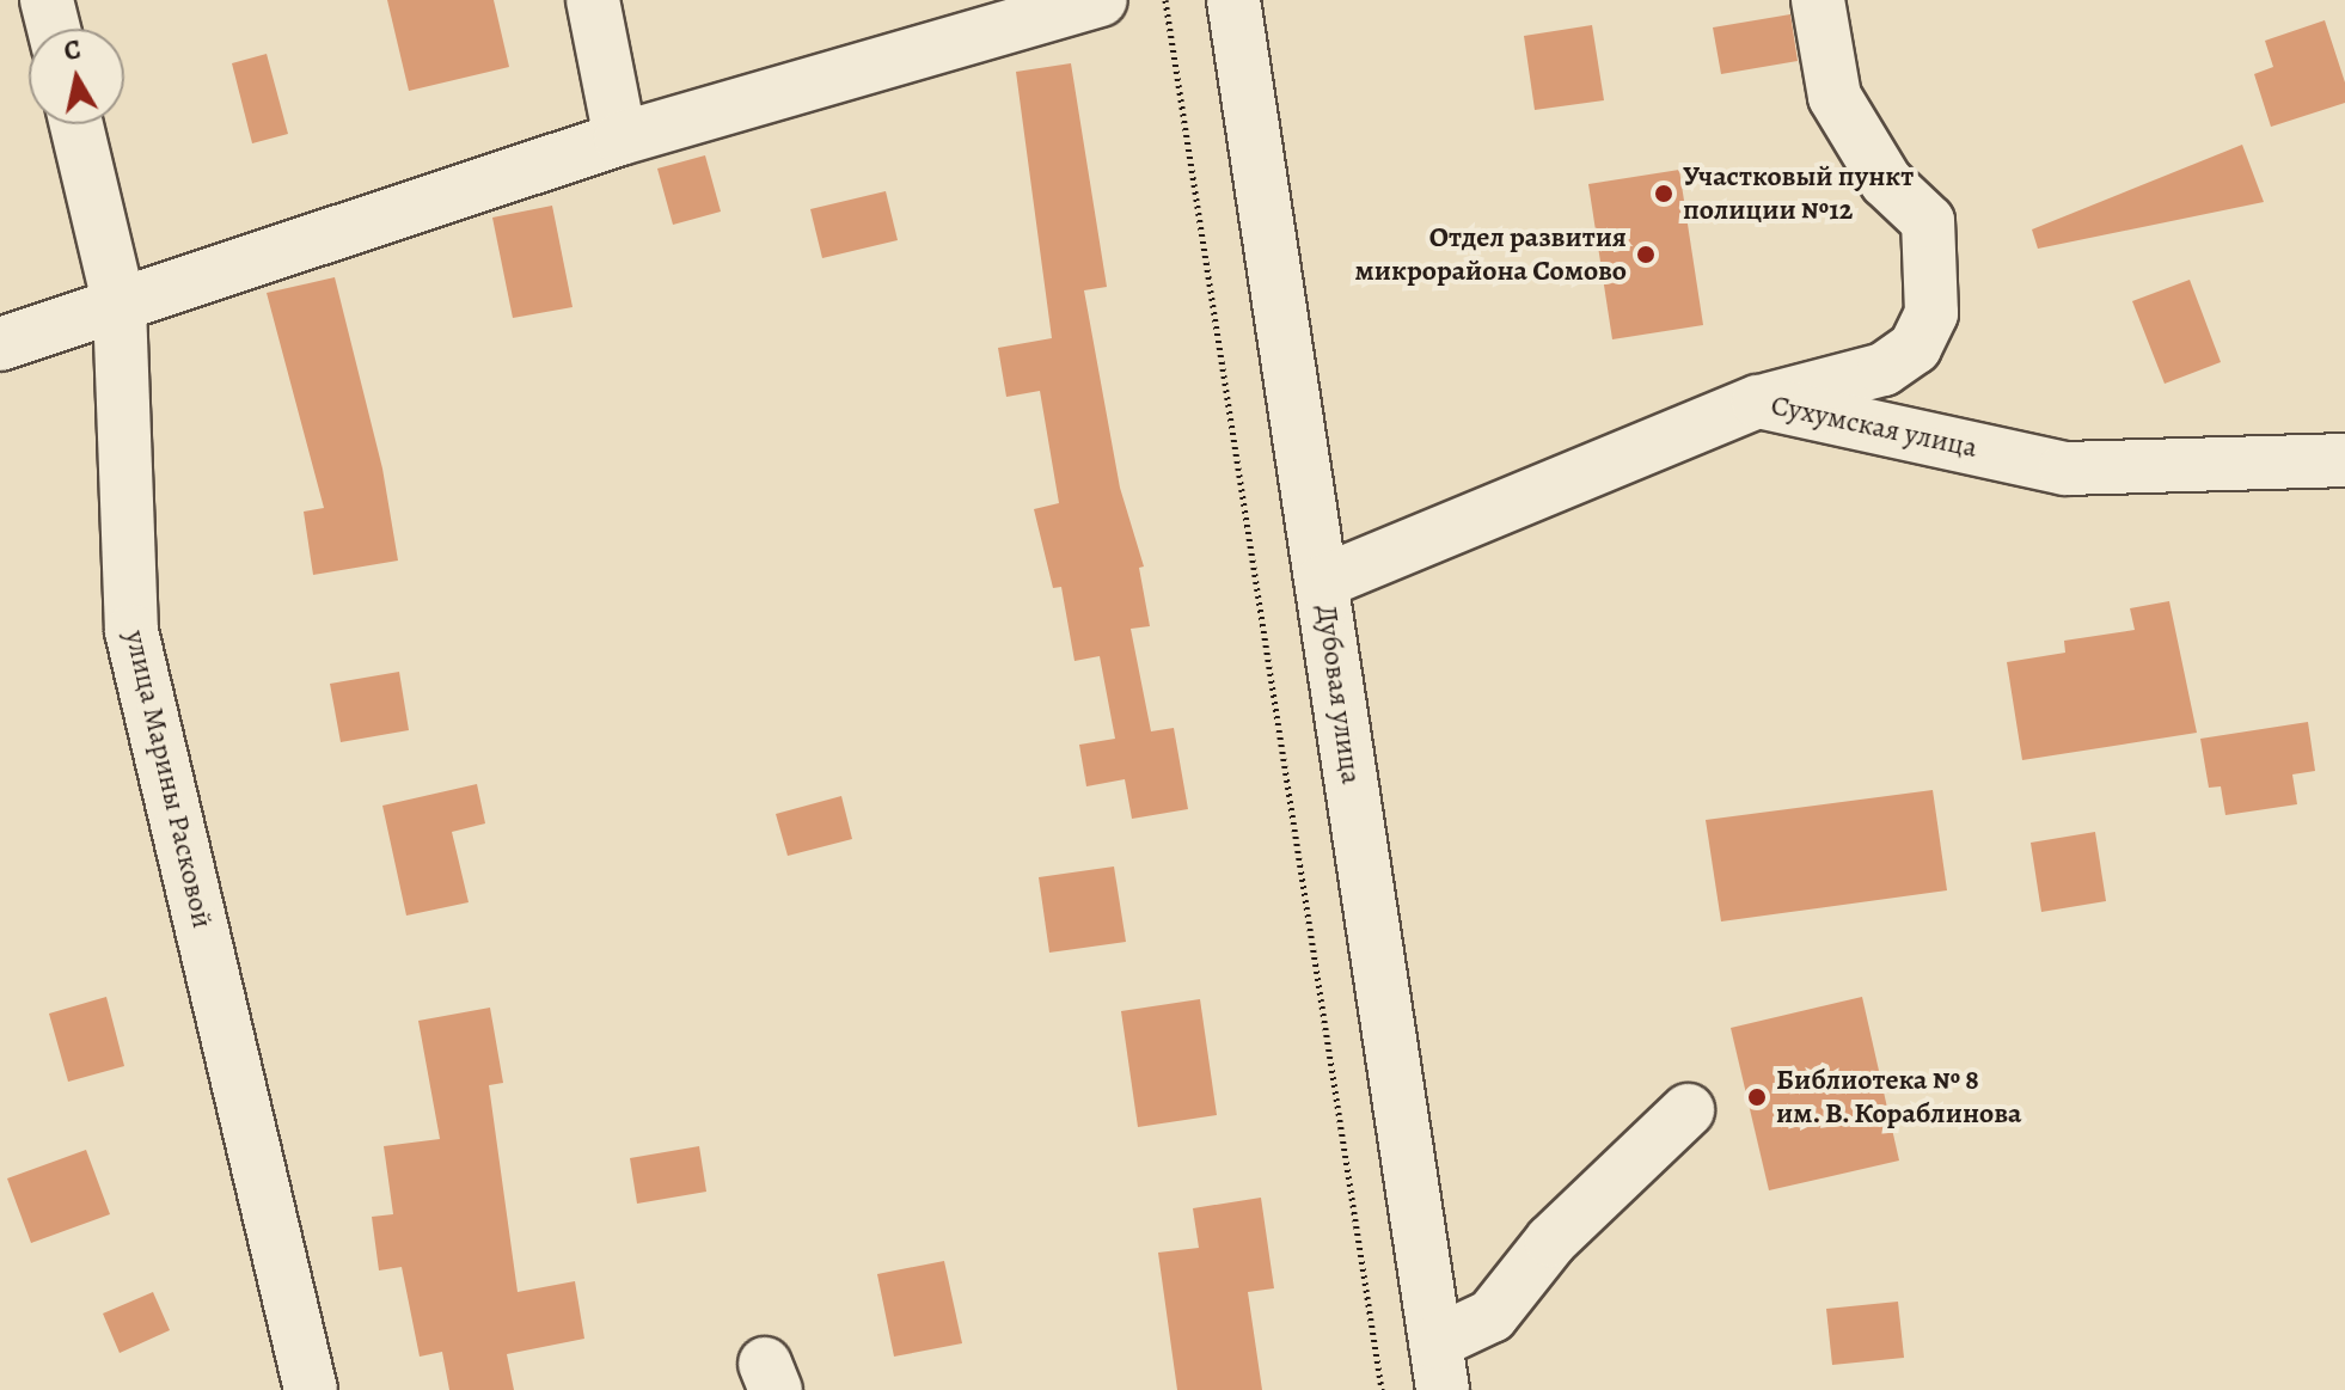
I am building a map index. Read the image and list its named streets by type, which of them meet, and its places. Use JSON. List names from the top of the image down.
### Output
{
  "streets": {
    "street": ["Сухумская улица", "Дубовая улица", "улица Марины Расковой"]
  },
  "crossings": [
    ["Сухумская улица", "Дубовая улица"]
  ],
  "places": ["Участковый пункт полиции №12", "Отдел развития микрорайона Сомово", "Библиотека № 8 им. В. Кораблинова"],
  "north": "top"
}
